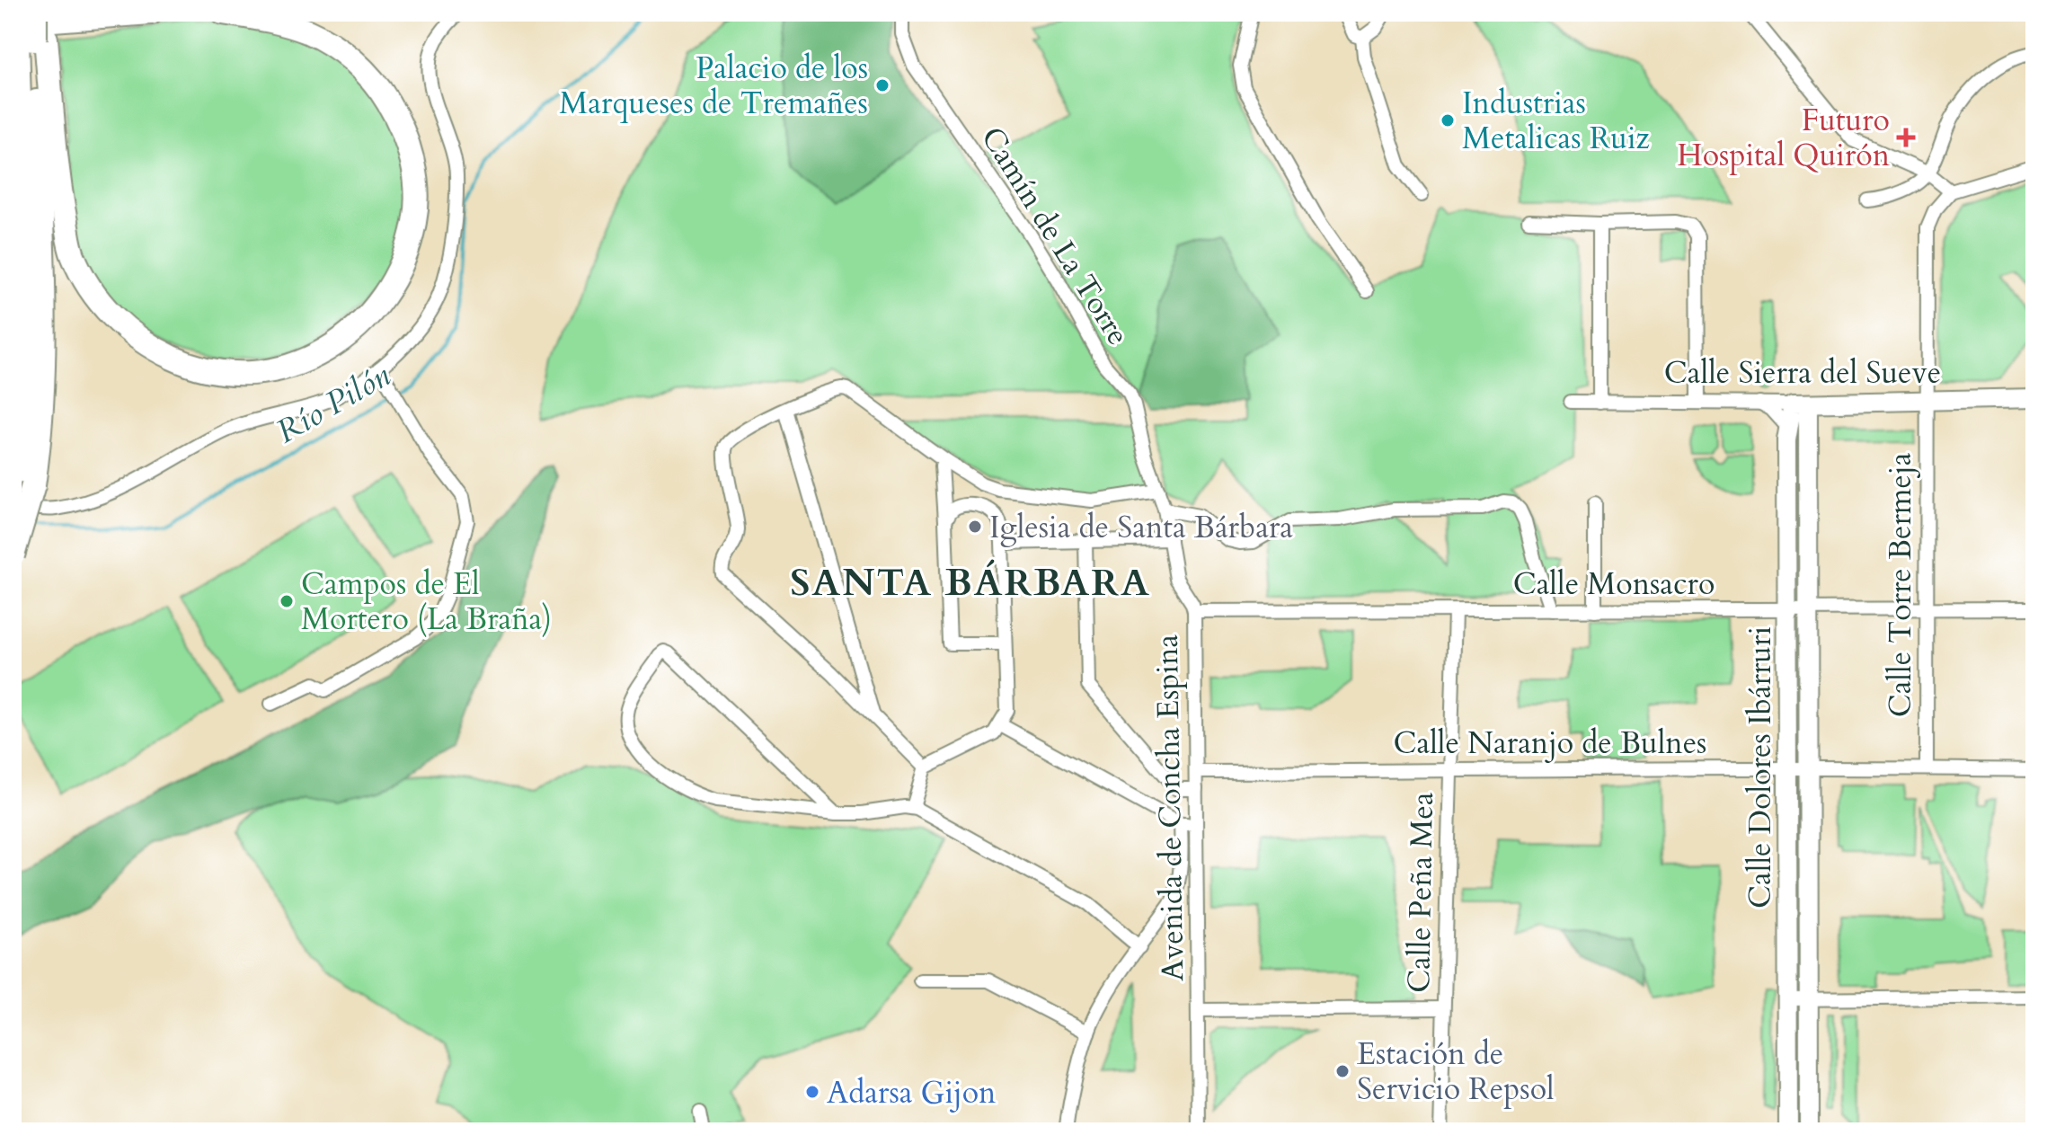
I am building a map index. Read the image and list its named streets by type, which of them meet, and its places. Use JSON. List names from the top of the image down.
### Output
{
  "streets": {
    "street": [
      "Camín de La Torre",
      "Calle Sierra del Sueve",
      "Calle Monsacro",
      "Calle Torre Bermeja",
      "Calle Naranjo de Bulnes",
      "Calle Dolores Ibárruri",
      "Avenida de Concha Espina",
      "Calle Peña Mea"
    ]
  },
  "crossings": [
    ["Camín de La Torre", "Avenida de Concha Espina"],
    ["Calle Sierra del Sueve", "Calle Torre Bermeja"],
    ["Calle Sierra del Sueve", "Calle Dolores Ibárruri"],
    ["Calle Monsacro", "Calle Torre Bermeja"],
    ["Calle Monsacro", "Calle Dolores Ibárruri"],
    ["Calle Monsacro", "Avenida de Concha Espina"],
    ["Calle Monsacro", "Calle Peña Mea"],
    ["Calle Torre Bermeja", "Calle Naranjo de Bulnes"],
    ["Calle Naranjo de Bulnes", "Calle Dolores Ibárruri"],
    ["Calle Naranjo de Bulnes", "Avenida de Concha Espina"],
    ["Calle Naranjo de Bulnes", "Calle Peña Mea"]
  ],
  "districts": ["SANTA BÁRBARA"],
  "water": ["Río Pilón"],
  "places": {
    "other": [
      "Palacio de los Marqueses de Tremañes",
      "Industrias Metalicas Ruiz",
      "Iglesia de Santa Bárbara",
      "Campos de El Mortero (La Braña)",
      "Estación de Servicio Repsol",
      "Adarsa Gijon"
    ],
    "health": ["Futuro Hospital Quirón"]
  }
}
